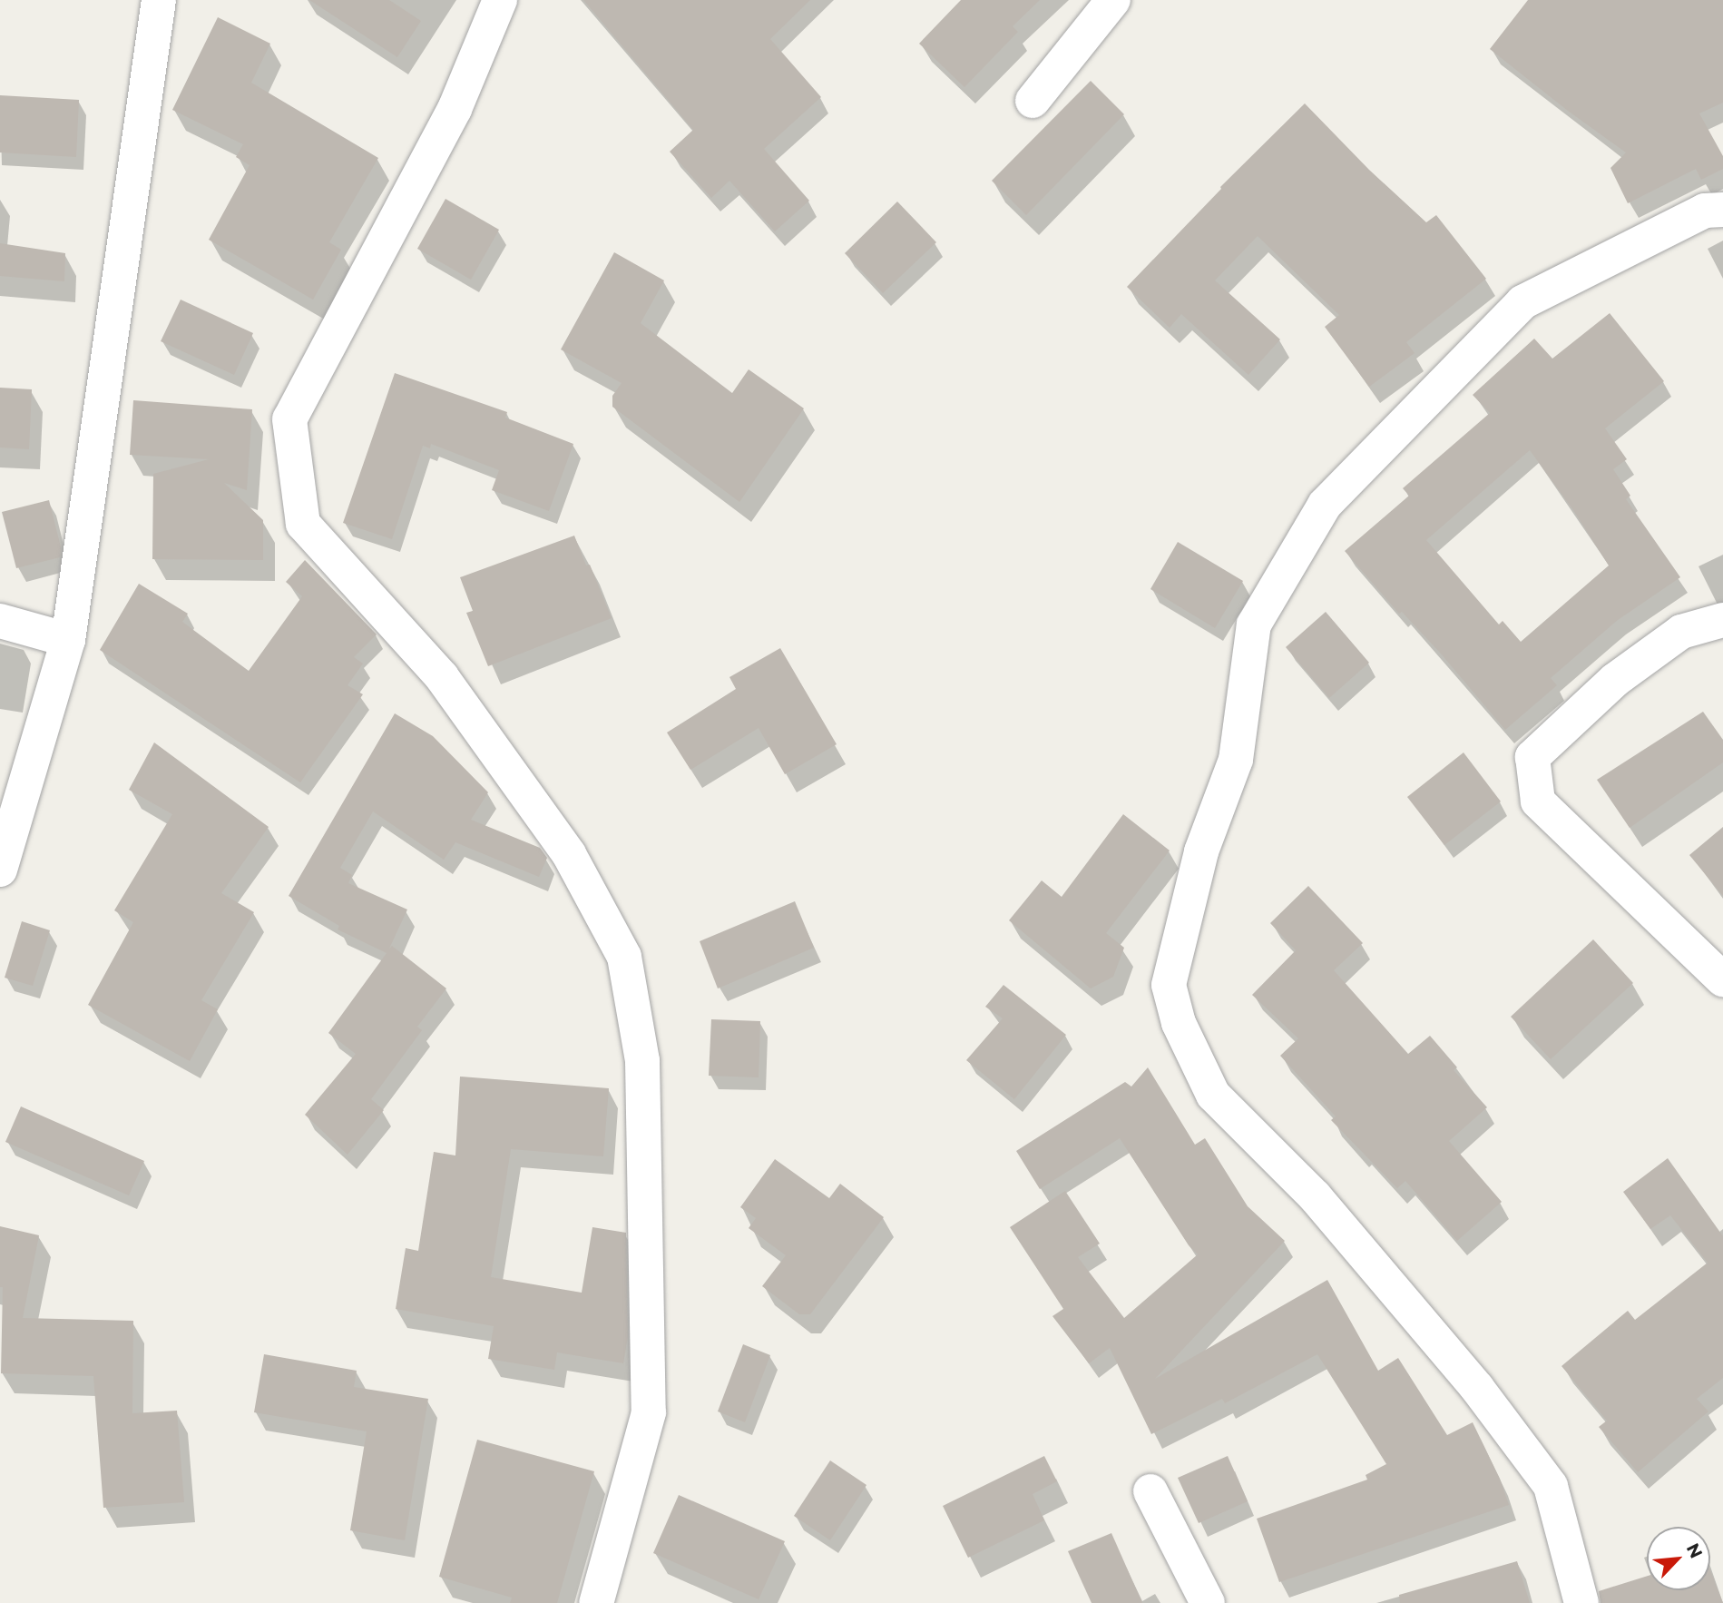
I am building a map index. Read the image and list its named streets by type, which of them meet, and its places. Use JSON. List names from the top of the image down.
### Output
{
  "north": "top right"
}
